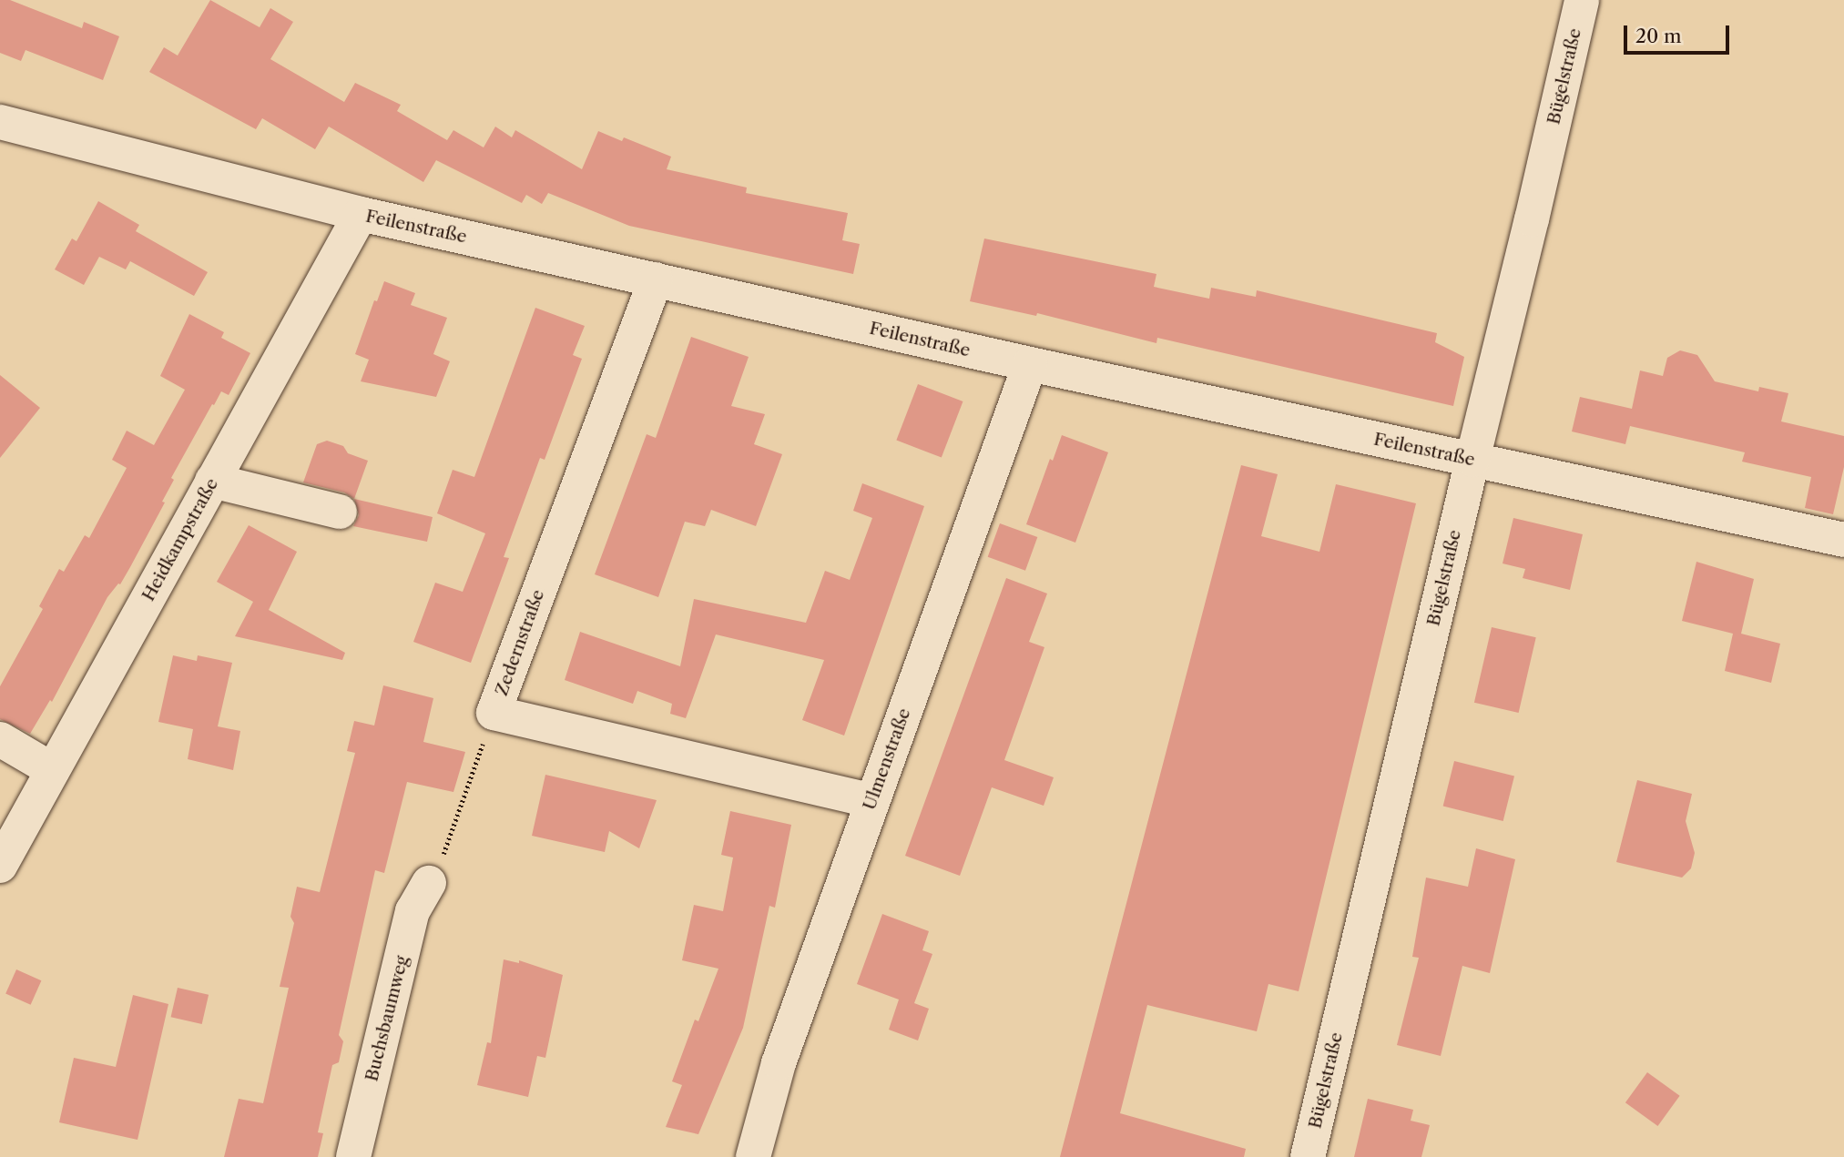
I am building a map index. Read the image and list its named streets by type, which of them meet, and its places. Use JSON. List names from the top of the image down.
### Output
{
  "streets": {
    "street": [
      "Bügelstraße",
      "Feilenstraße",
      "Heidkampstraße",
      "Zedernstraße",
      "Ulmenstraße",
      "Buchsbaumweg"
    ]
  },
  "crossings": [
    ["Bügelstraße", "Feilenstraße"],
    ["Feilenstraße", "Heidkampstraße"],
    ["Feilenstraße", "Zedernstraße"],
    ["Feilenstraße", "Ulmenstraße"],
    ["Zedernstraße", "Ulmenstraße"]
  ],
  "scale_bar": "20 m"
}
